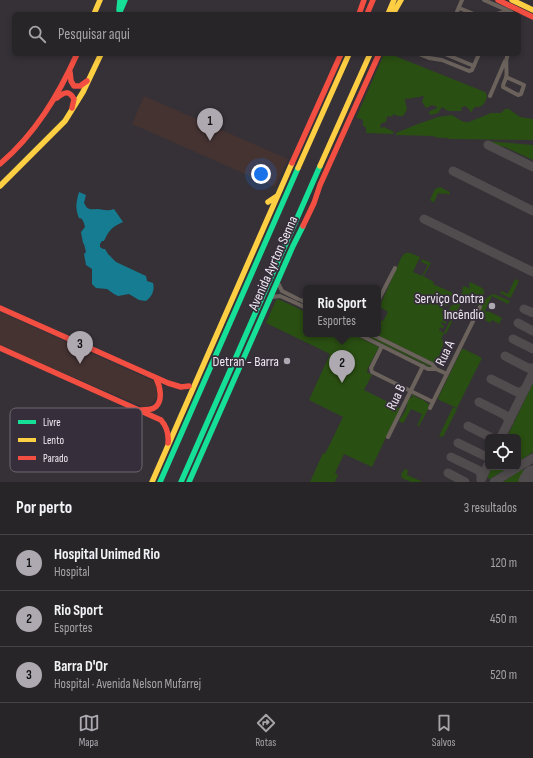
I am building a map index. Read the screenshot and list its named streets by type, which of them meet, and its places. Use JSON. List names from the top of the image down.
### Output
{
  "streets": {
    "main road": ["Avenida Ayrton Senna"],
    "street": ["Rua A", "Rua B"]
  },
  "places": ["Serviço Contra Incêndio", "Detran - Barra"],
  "legend": ["Livre", "Lento", "Parado"],
  "page": {
    "search": "Pesquisar aqui",
    "pins": ["1", "3", "2"],
    "popup": ["Rio Sport", "Esportes"],
    "heading": ["Por perto", "3 resultados"],
    "list": [
      {
        "mark": "1",
        "name": "Hospital Unimed Rio",
        "note": "Hospital",
        "value": "120 m"
      },
      {
        "mark": "2",
        "name": "Rio Sport",
        "note": "Esportes",
        "value": "450 m"
      },
      {
        "mark": "3",
        "name": "Barra D'Or",
        "note": "Hospital · Avenida Nelson Mufarrej",
        "value": "520 m"
      }
    ],
    "nav": ["Mapa", "Rotas", "Salvos"]
  }
}
